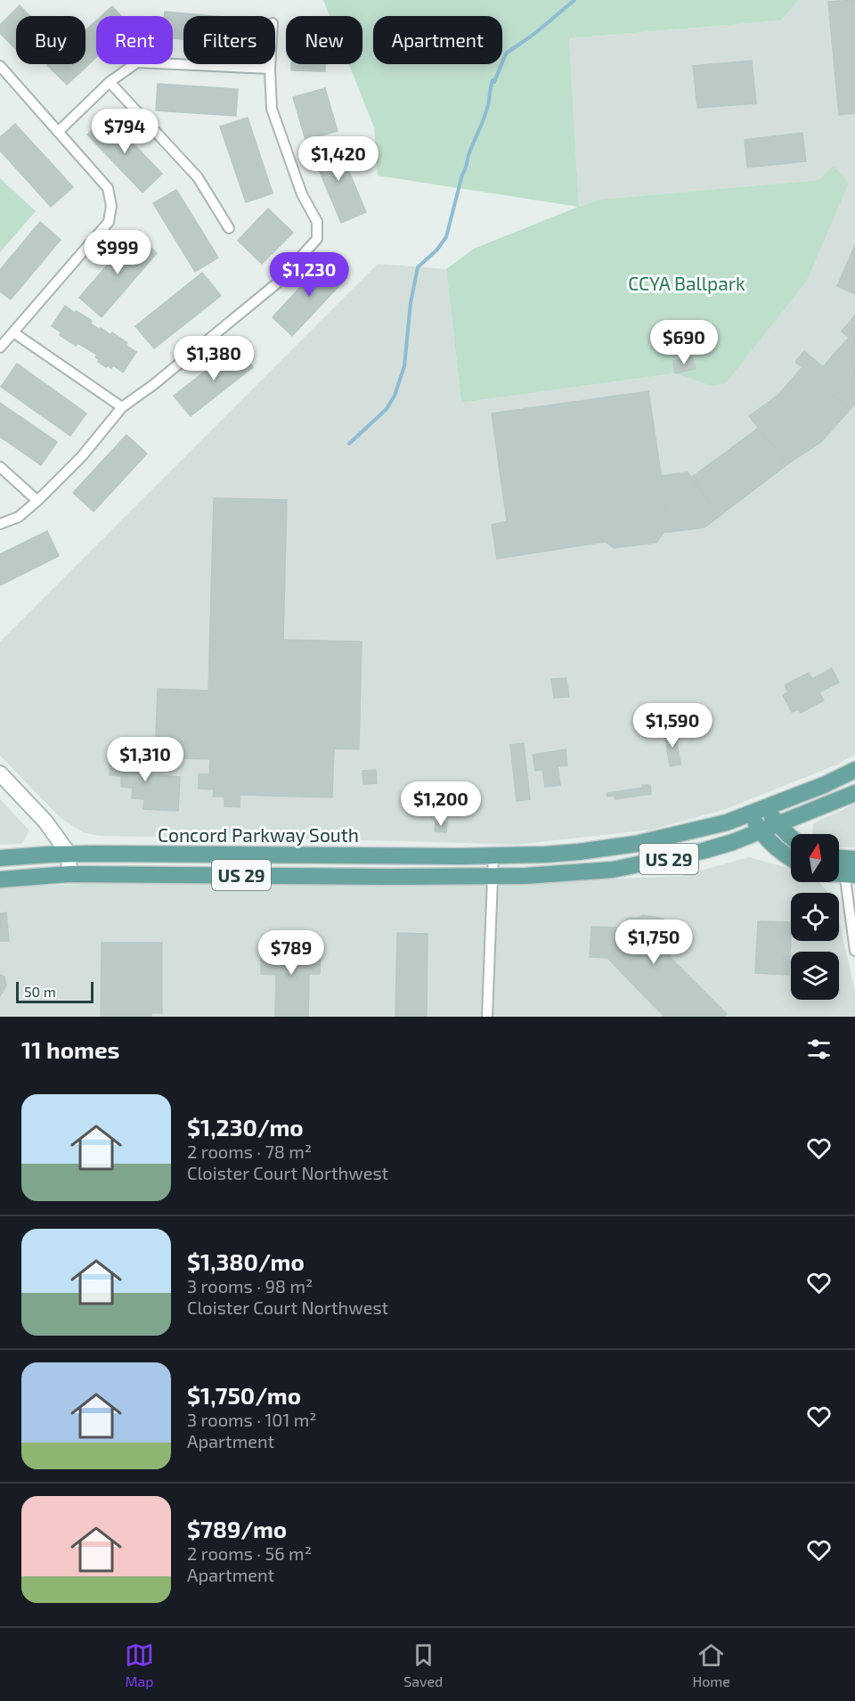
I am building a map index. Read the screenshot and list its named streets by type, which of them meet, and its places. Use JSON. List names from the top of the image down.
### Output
{
  "streets": {
    "main road": ["Concord Parkway South", "US 29"]
  },
  "parks": ["CCYA Ballpark"],
  "scale_bar": "50 m",
  "north": "top",
  "page": {
    "chip": [
      "Buy",
      "Rent",
      "Filters",
      "New",
      "Apartment"
    ],
    "price": [
      "$794",
      "$1,420",
      "$999",
      "$1,230",
      "$690",
      "$1,380",
      "$1,590",
      "$1,310",
      "$1,200",
      "$1,750",
      "$789"
    ],
    "scale": "50 m",
    "heading": "11 homes",
    "list": [
      {
        "name": "$1,230/mo",
        "note": "2 rooms · 78 m² · Cloister Court Northwest"
      },
      {
        "name": "$1,380/mo",
        "note": "3 rooms · 98 m² · Cloister Court Northwest"
      },
      {
        "name": "$1,750/mo",
        "note": "3 rooms · 101 m² · Apartment"
      },
      {
        "name": "$789/mo",
        "note": "2 rooms · 56 m² · Apartment"
      }
    ],
    "tabs": ["Map", "Saved", "Home"]
  }
}
